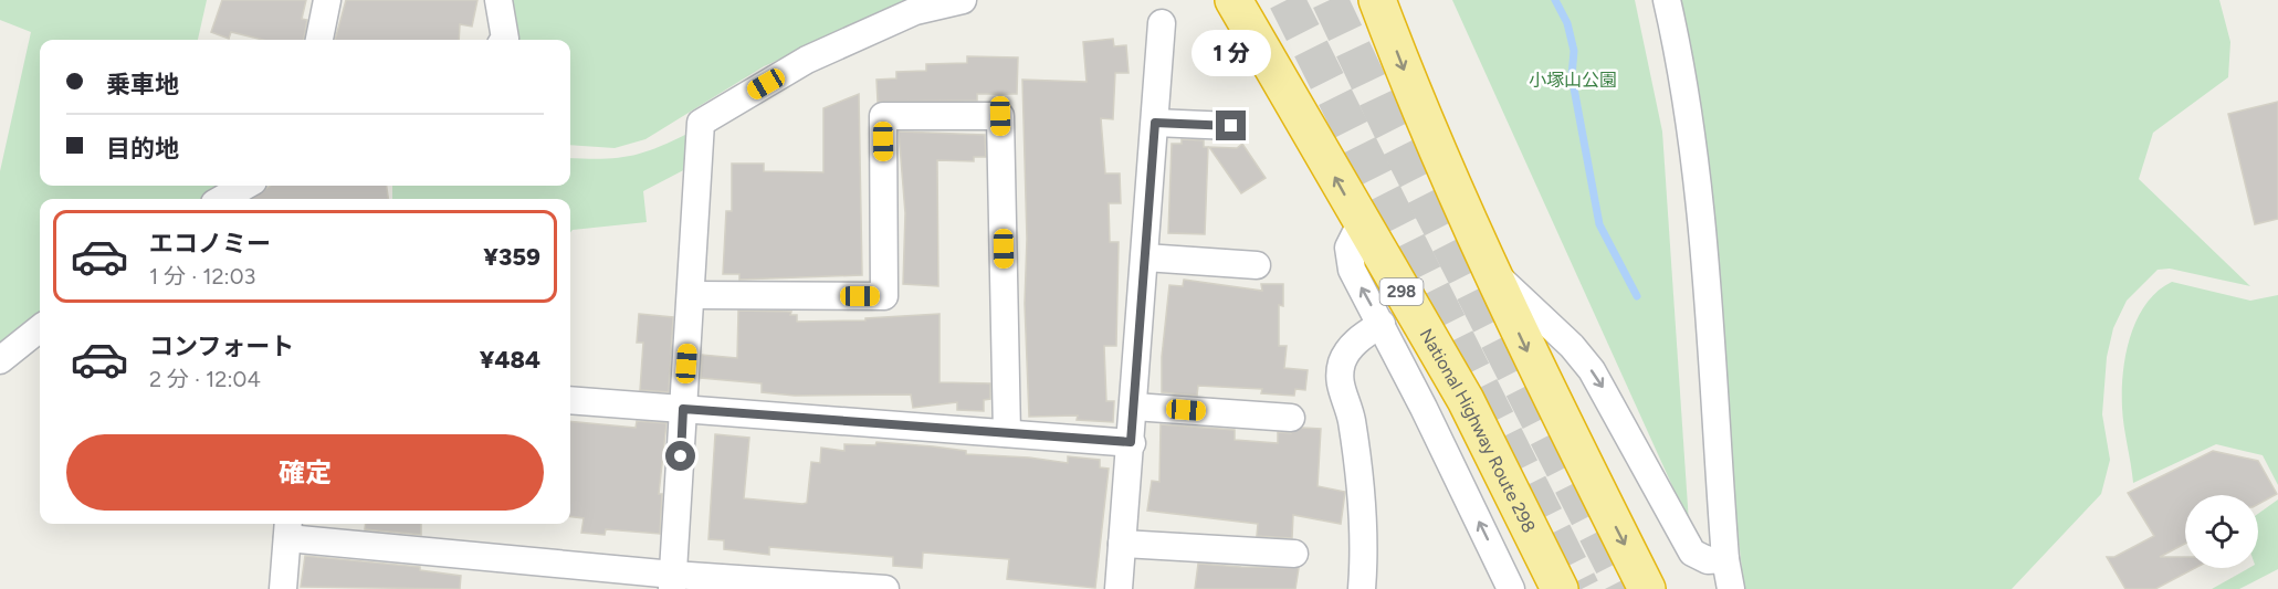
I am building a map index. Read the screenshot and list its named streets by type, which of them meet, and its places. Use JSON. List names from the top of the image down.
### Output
{
  "streets": {
    "highway": ["298", "National Highway Route 298"]
  },
  "parks": ["小塚山公園"],
  "page": {
    "bubble": "1 分",
    "banner": ["乗車地", "目的地"],
    "list": [
      {
        "name": "エコノミー",
        "note": "1 分 · 12:03",
        "value": "¥359"
      },
      {
        "name": "コンフォート",
        "note": "2 分 · 12:04",
        "value": "¥484"
      }
    ],
    "buttons": "確定"
  }
}
